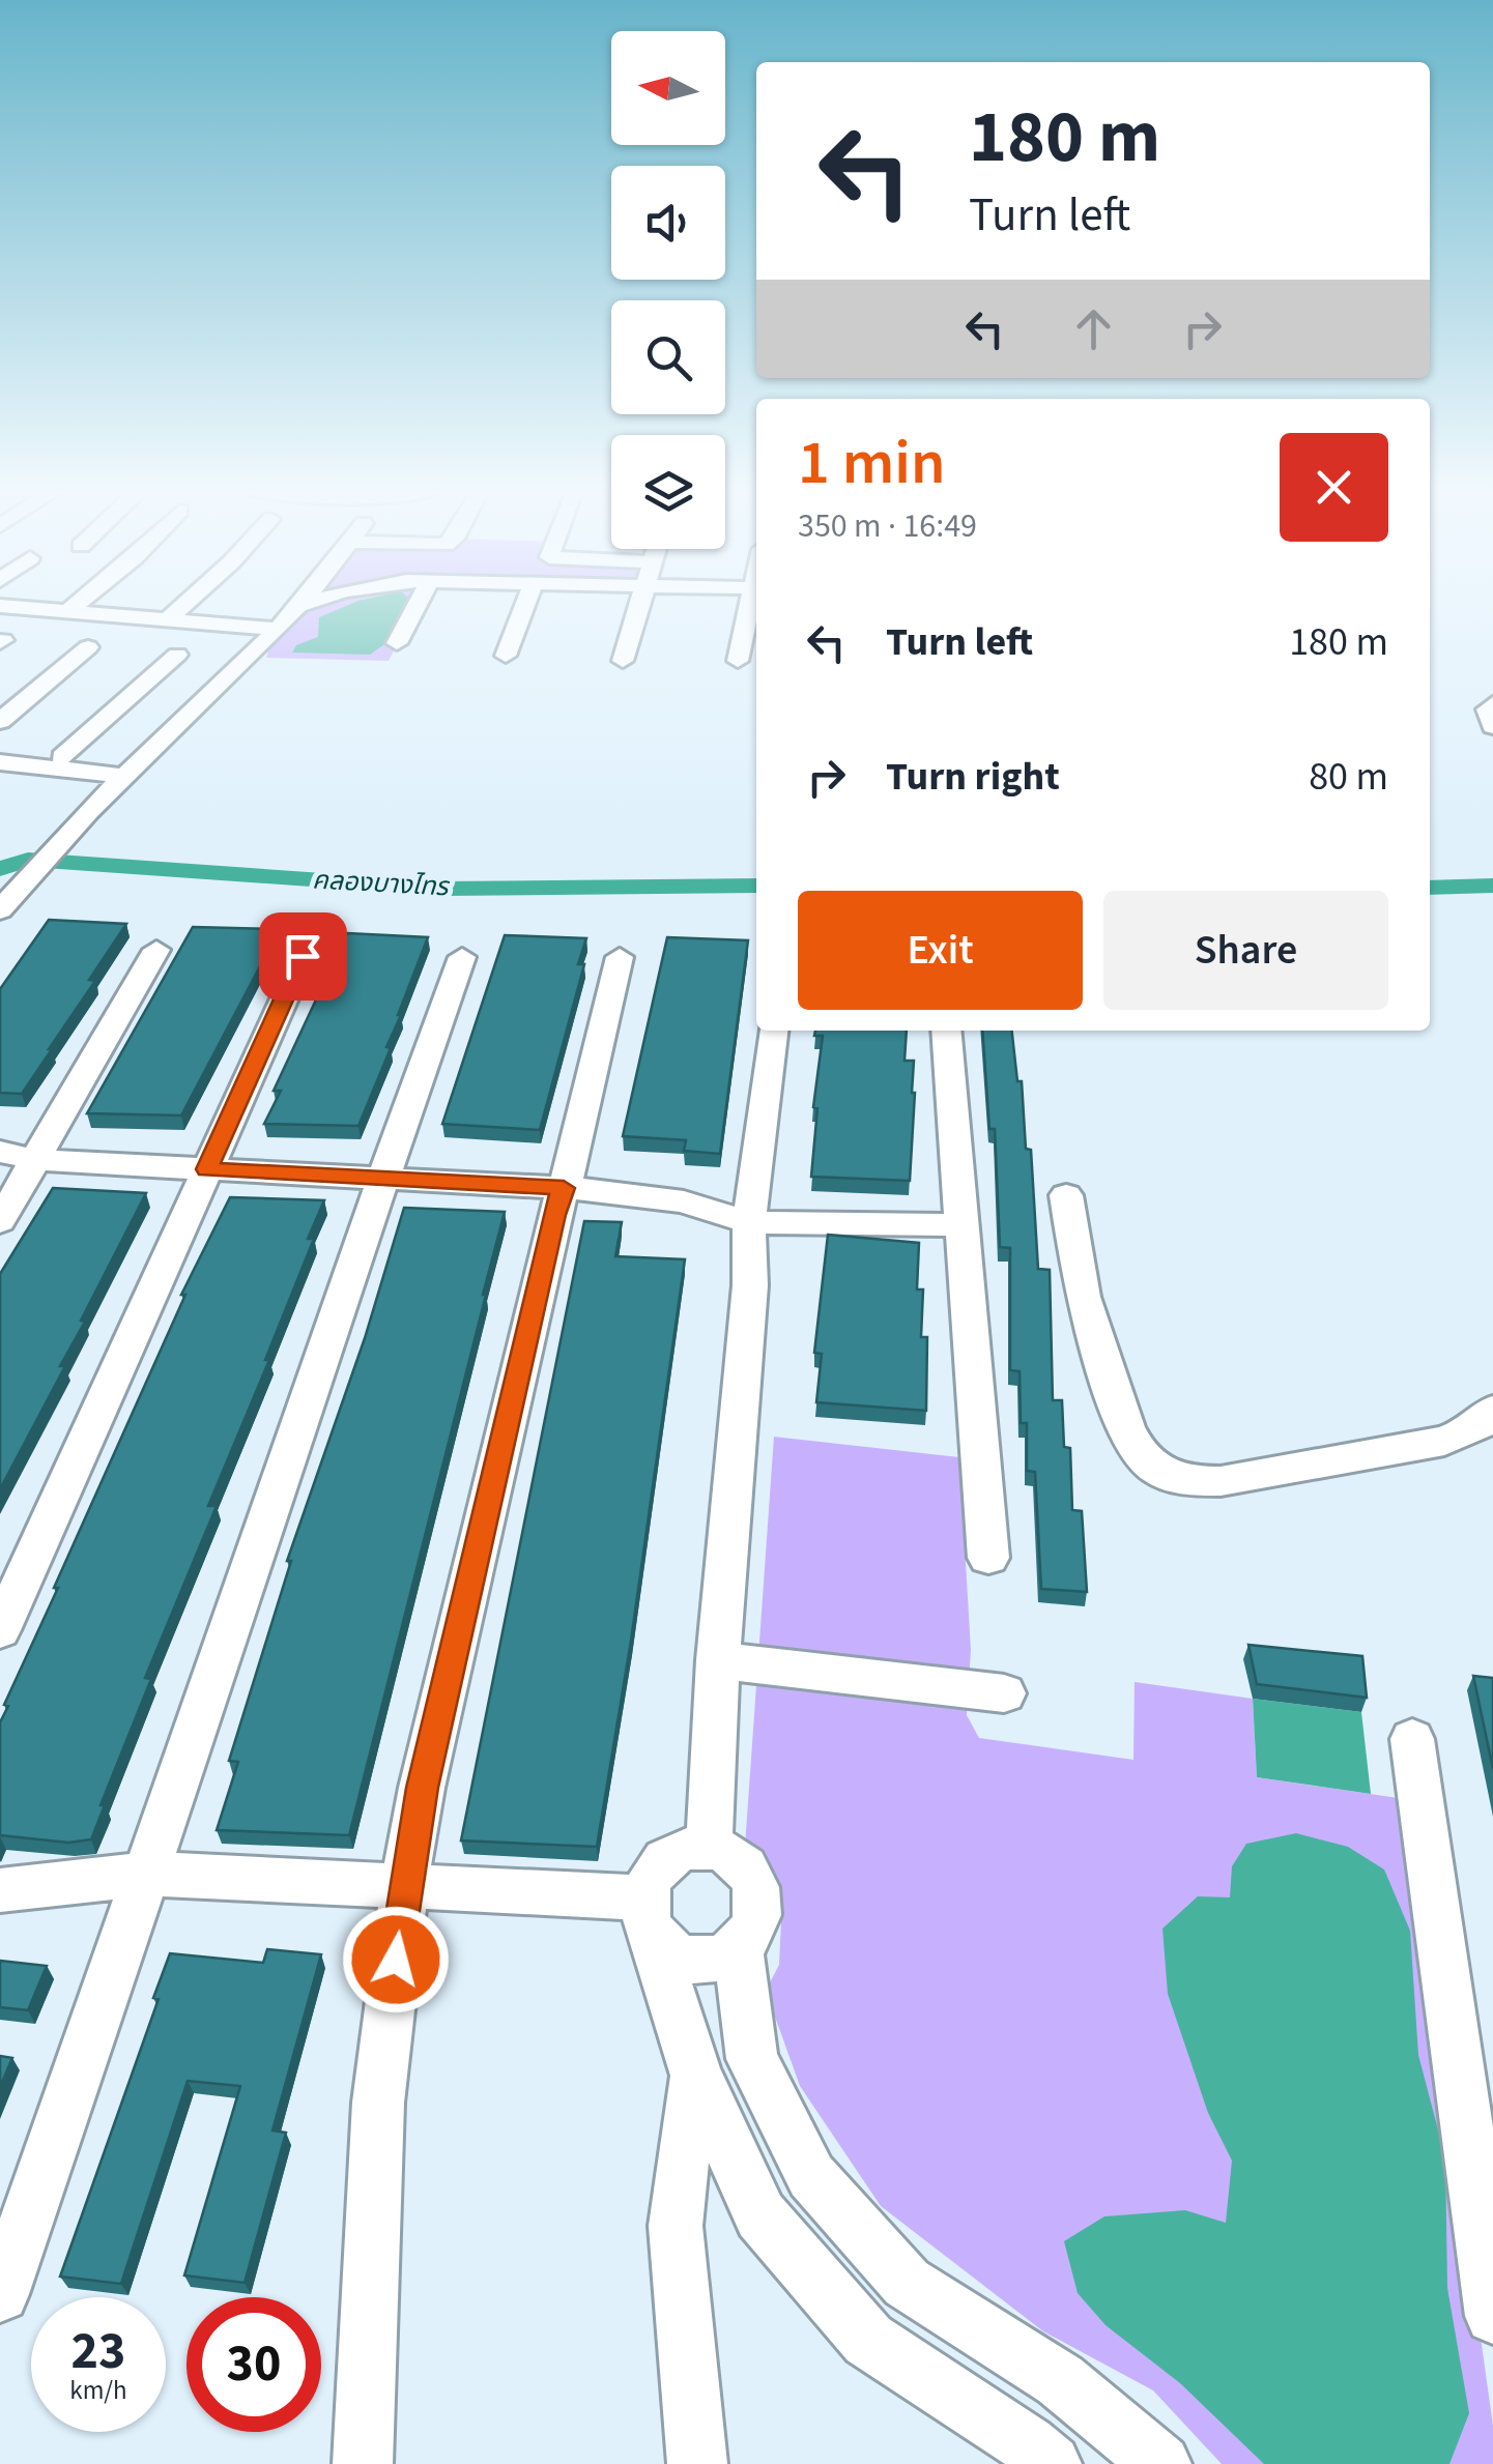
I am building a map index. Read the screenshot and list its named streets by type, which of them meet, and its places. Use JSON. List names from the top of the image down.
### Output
{
  "water": ["คลองบางไทร"],
  "north": "left",
  "page": {
    "turn": ["180 m", "Turn left"],
    "heading": ["1 min", "350 m · 16:49"],
    "list": [
      {
        "name": "Turn left",
        "value": "180 m"
      },
      {
        "name": "Turn right",
        "value": "80 m"
      }
    ],
    "buttons": ["Exit", "Share"],
    "speed": "23 km/h",
    "limit": "30"
  }
}
